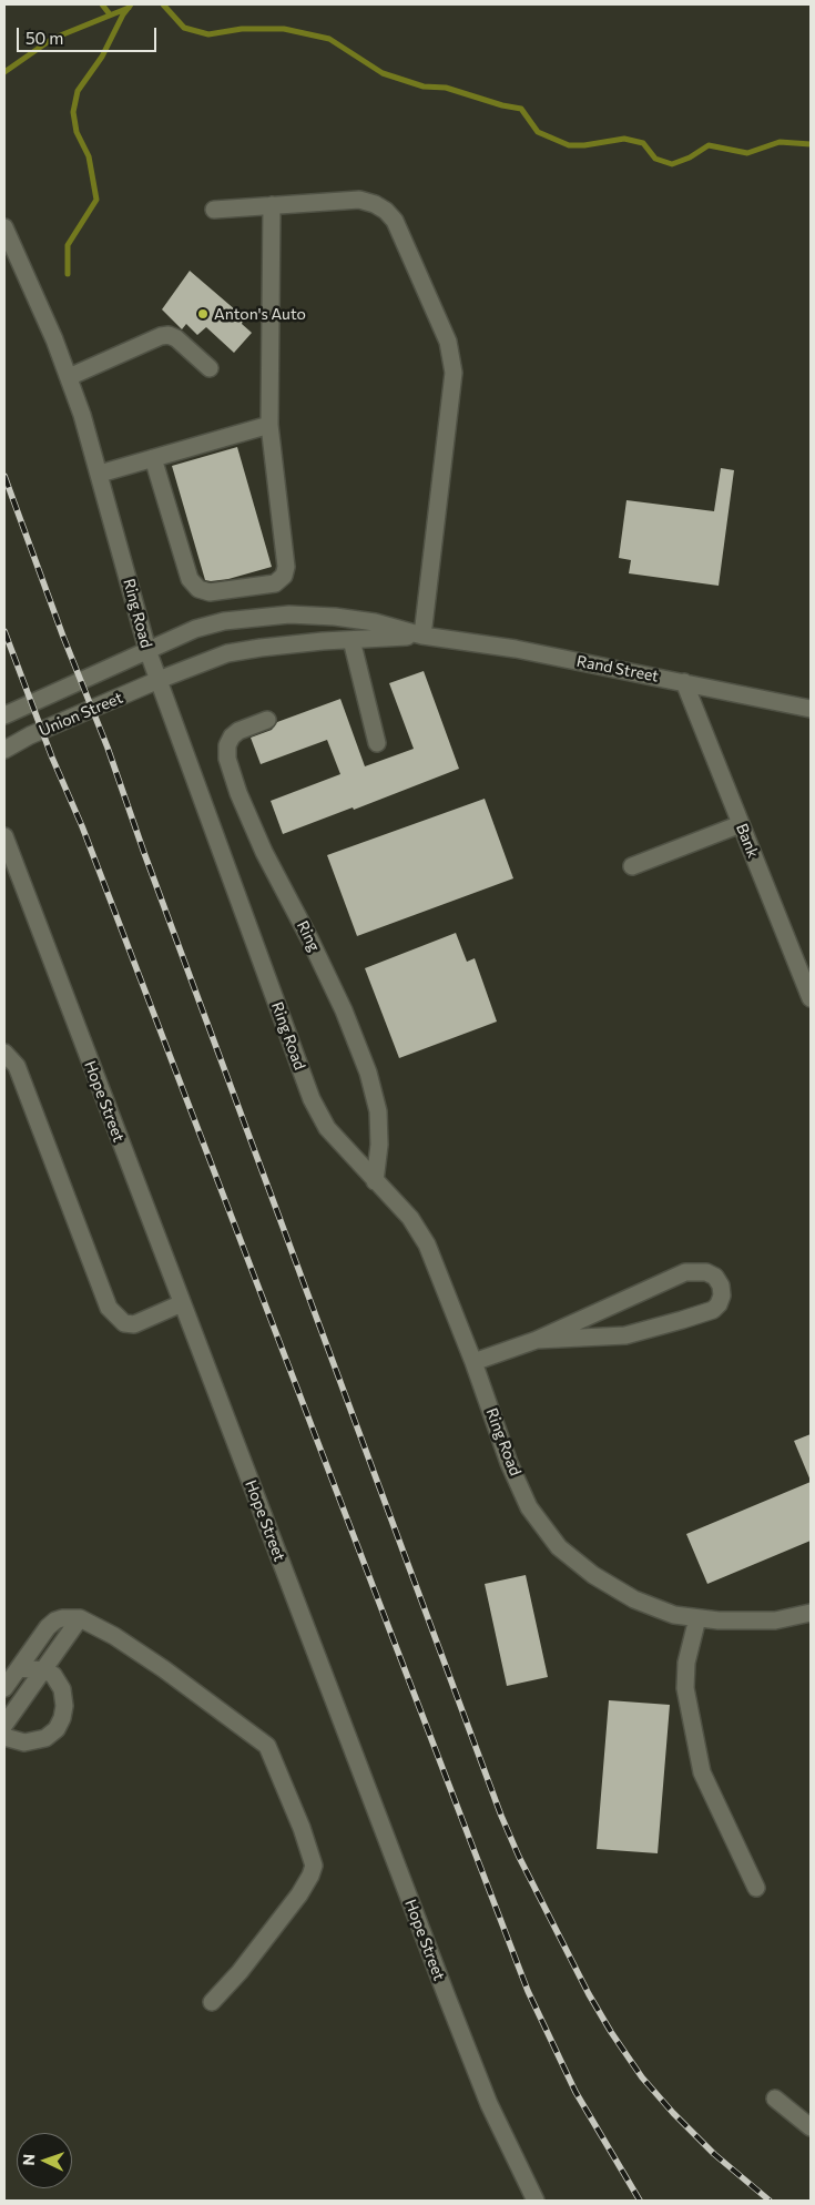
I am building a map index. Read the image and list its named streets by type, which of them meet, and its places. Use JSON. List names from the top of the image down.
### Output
{
  "streets": {
    "street": [
      "Ring Road",
      "Rand Street",
      "Union Street",
      "Bank",
      "Ring",
      "Hope Street"
    ]
  },
  "crossings": [
    ["Ring Road", "Rand Street"],
    ["Ring Road", "Union Street"],
    ["Ring Road", "Ring"],
    ["Rand Street", "Union Street"],
    ["Rand Street", "Bank"]
  ],
  "places": ["Anton's Auto"],
  "scale_bar": "50 m",
  "north": "left"
}
